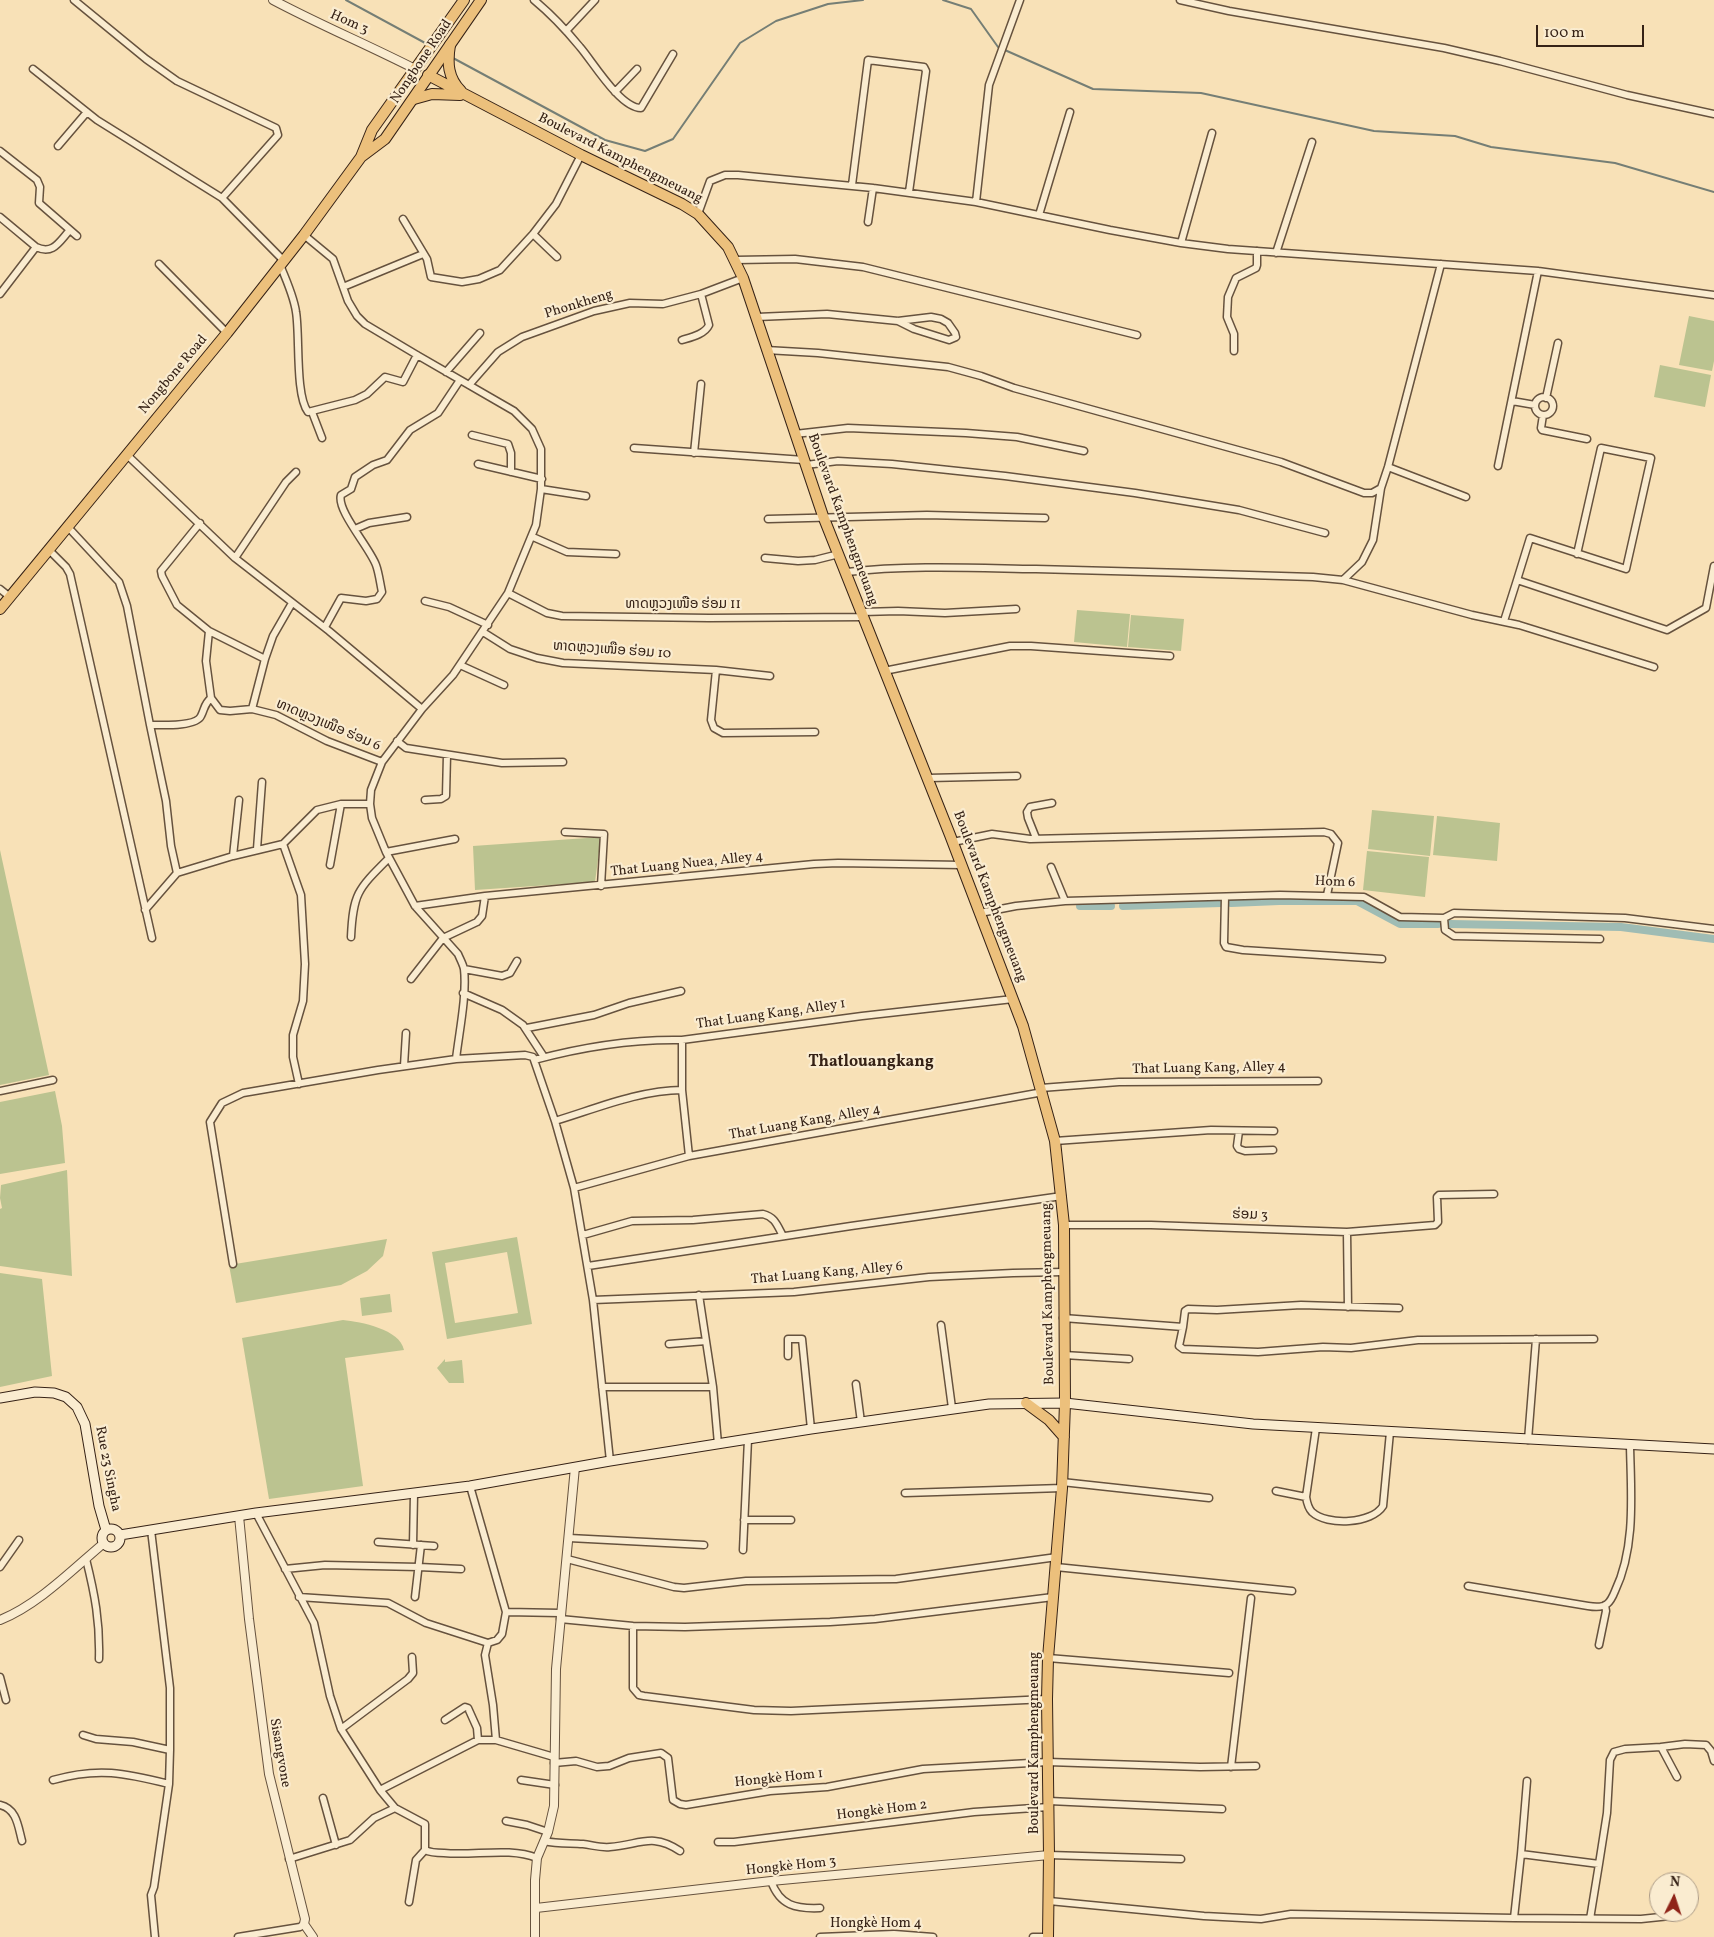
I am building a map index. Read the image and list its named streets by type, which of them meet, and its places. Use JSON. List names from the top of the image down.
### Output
{
  "streets": {
    "main road": ["Nongbone Road", "Boulevard Kamphengmeuang", "Rue 23 Singha"],
    "street": [
      "Hom 3",
      "Phonkheng",
      "ທາດຫຼວງເໜືອ ຮ່ອມ 11",
      "ທາດຫຼວງເໜືອ ຮ່ອມ 10",
      "ທາດຫຼວງເໜືອ ຮ່ອມ 6",
      "That Luang Nuea, Alley 4",
      "Hom 6",
      "That Luang Kang, Alley 1",
      "That Luang Kang, Alley 4",
      "ຮ່ອມ 3",
      "That Luang Kang, Alley 6",
      "Sisangvone",
      "Hongkè Hom 1",
      "Hongkè Hom 2",
      "Hongkè Hom 3",
      "Hongkè Hom 4"
    ]
  },
  "crossings": [
    ["Hom 3", "Nongbone Road"],
    ["Hom 3", "Boulevard Kamphengmeuang"],
    ["Nongbone Road", "Boulevard Kamphengmeuang"],
    ["Boulevard Kamphengmeuang", "Phonkheng"],
    ["Boulevard Kamphengmeuang", "ທາດຫຼວງເໜືອ ຮ່ອມ 11"],
    ["Boulevard Kamphengmeuang", "That Luang Nuea, Alley 4"],
    ["Boulevard Kamphengmeuang", "Hom 6"],
    ["Boulevard Kamphengmeuang", "That Luang Kang, Alley 1"],
    ["Boulevard Kamphengmeuang", "That Luang Kang, Alley 4"],
    ["Boulevard Kamphengmeuang", "ຮ່ອມ 3"],
    ["Boulevard Kamphengmeuang", "That Luang Kang, Alley 6"],
    ["Boulevard Kamphengmeuang", "Hongkè Hom 1"],
    ["Boulevard Kamphengmeuang", "Hongkè Hom 2"],
    ["Boulevard Kamphengmeuang", "Hongkè Hom 3"]
  ],
  "districts": ["Thatlouangkang"],
  "scale_bar": "100 m",
  "north": "top"
}
